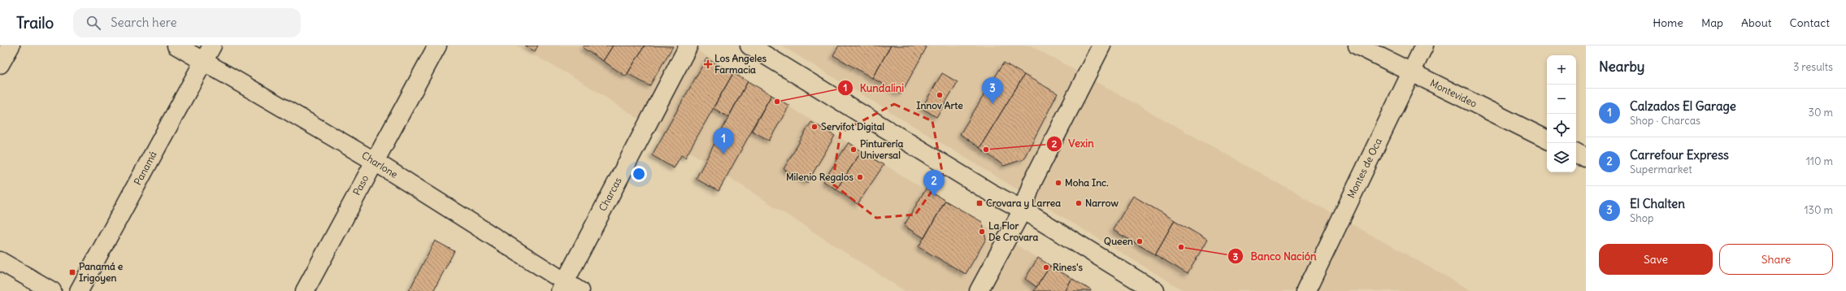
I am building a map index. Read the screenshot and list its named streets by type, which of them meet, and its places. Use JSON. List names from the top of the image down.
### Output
{
  "streets": {
    "street": [
      "Montevideo",
      "Charlone",
      "Panamá",
      "Montes de Oca",
      "Paso",
      "Charcas"
    ]
  },
  "crossings": [
    ["Montevideo", "Montes de Oca"],
    ["Charlone", "Panamá"],
    ["Charlone", "Paso"],
    ["Charlone", "Charcas"]
  ],
  "places": {
    "health": ["Los Angeles Farmacia"],
    "other": [
      "Innov Arte",
      "Kundalini",
      "Servifot Digital",
      "Pinturería Universal",
      "Vexin",
      "Milenio Regalos",
      "Moha Inc.",
      "Narrow",
      "La Flor De Crovara",
      "Queen",
      "Banco Nación",
      "Rines's"
    ],
    "transit": ["Crovara y Larrea", "Panamá e Irigoyen"]
  },
  "page": {
    "header": "Trailo",
    "search": "Search here",
    "nav": [
      "Home",
      "Map",
      "About",
      "Contact"
    ],
    "heading": ["Nearby", "3 results"],
    "map_buttons": ["+", "−"],
    "pins": ["3", "1", "2"],
    "list": [
      {
        "mark": "1",
        "name": "Calzados El Garage",
        "note": "Shop · Charcas",
        "value": "30 m"
      },
      {
        "mark": "2",
        "name": "Carrefour Express",
        "note": "Supermarket",
        "value": "110 m"
      },
      {
        "mark": "3",
        "name": "El Chalten",
        "note": "Shop",
        "value": "130 m"
      }
    ],
    "buttons": ["Save", "Share"]
  }
}
